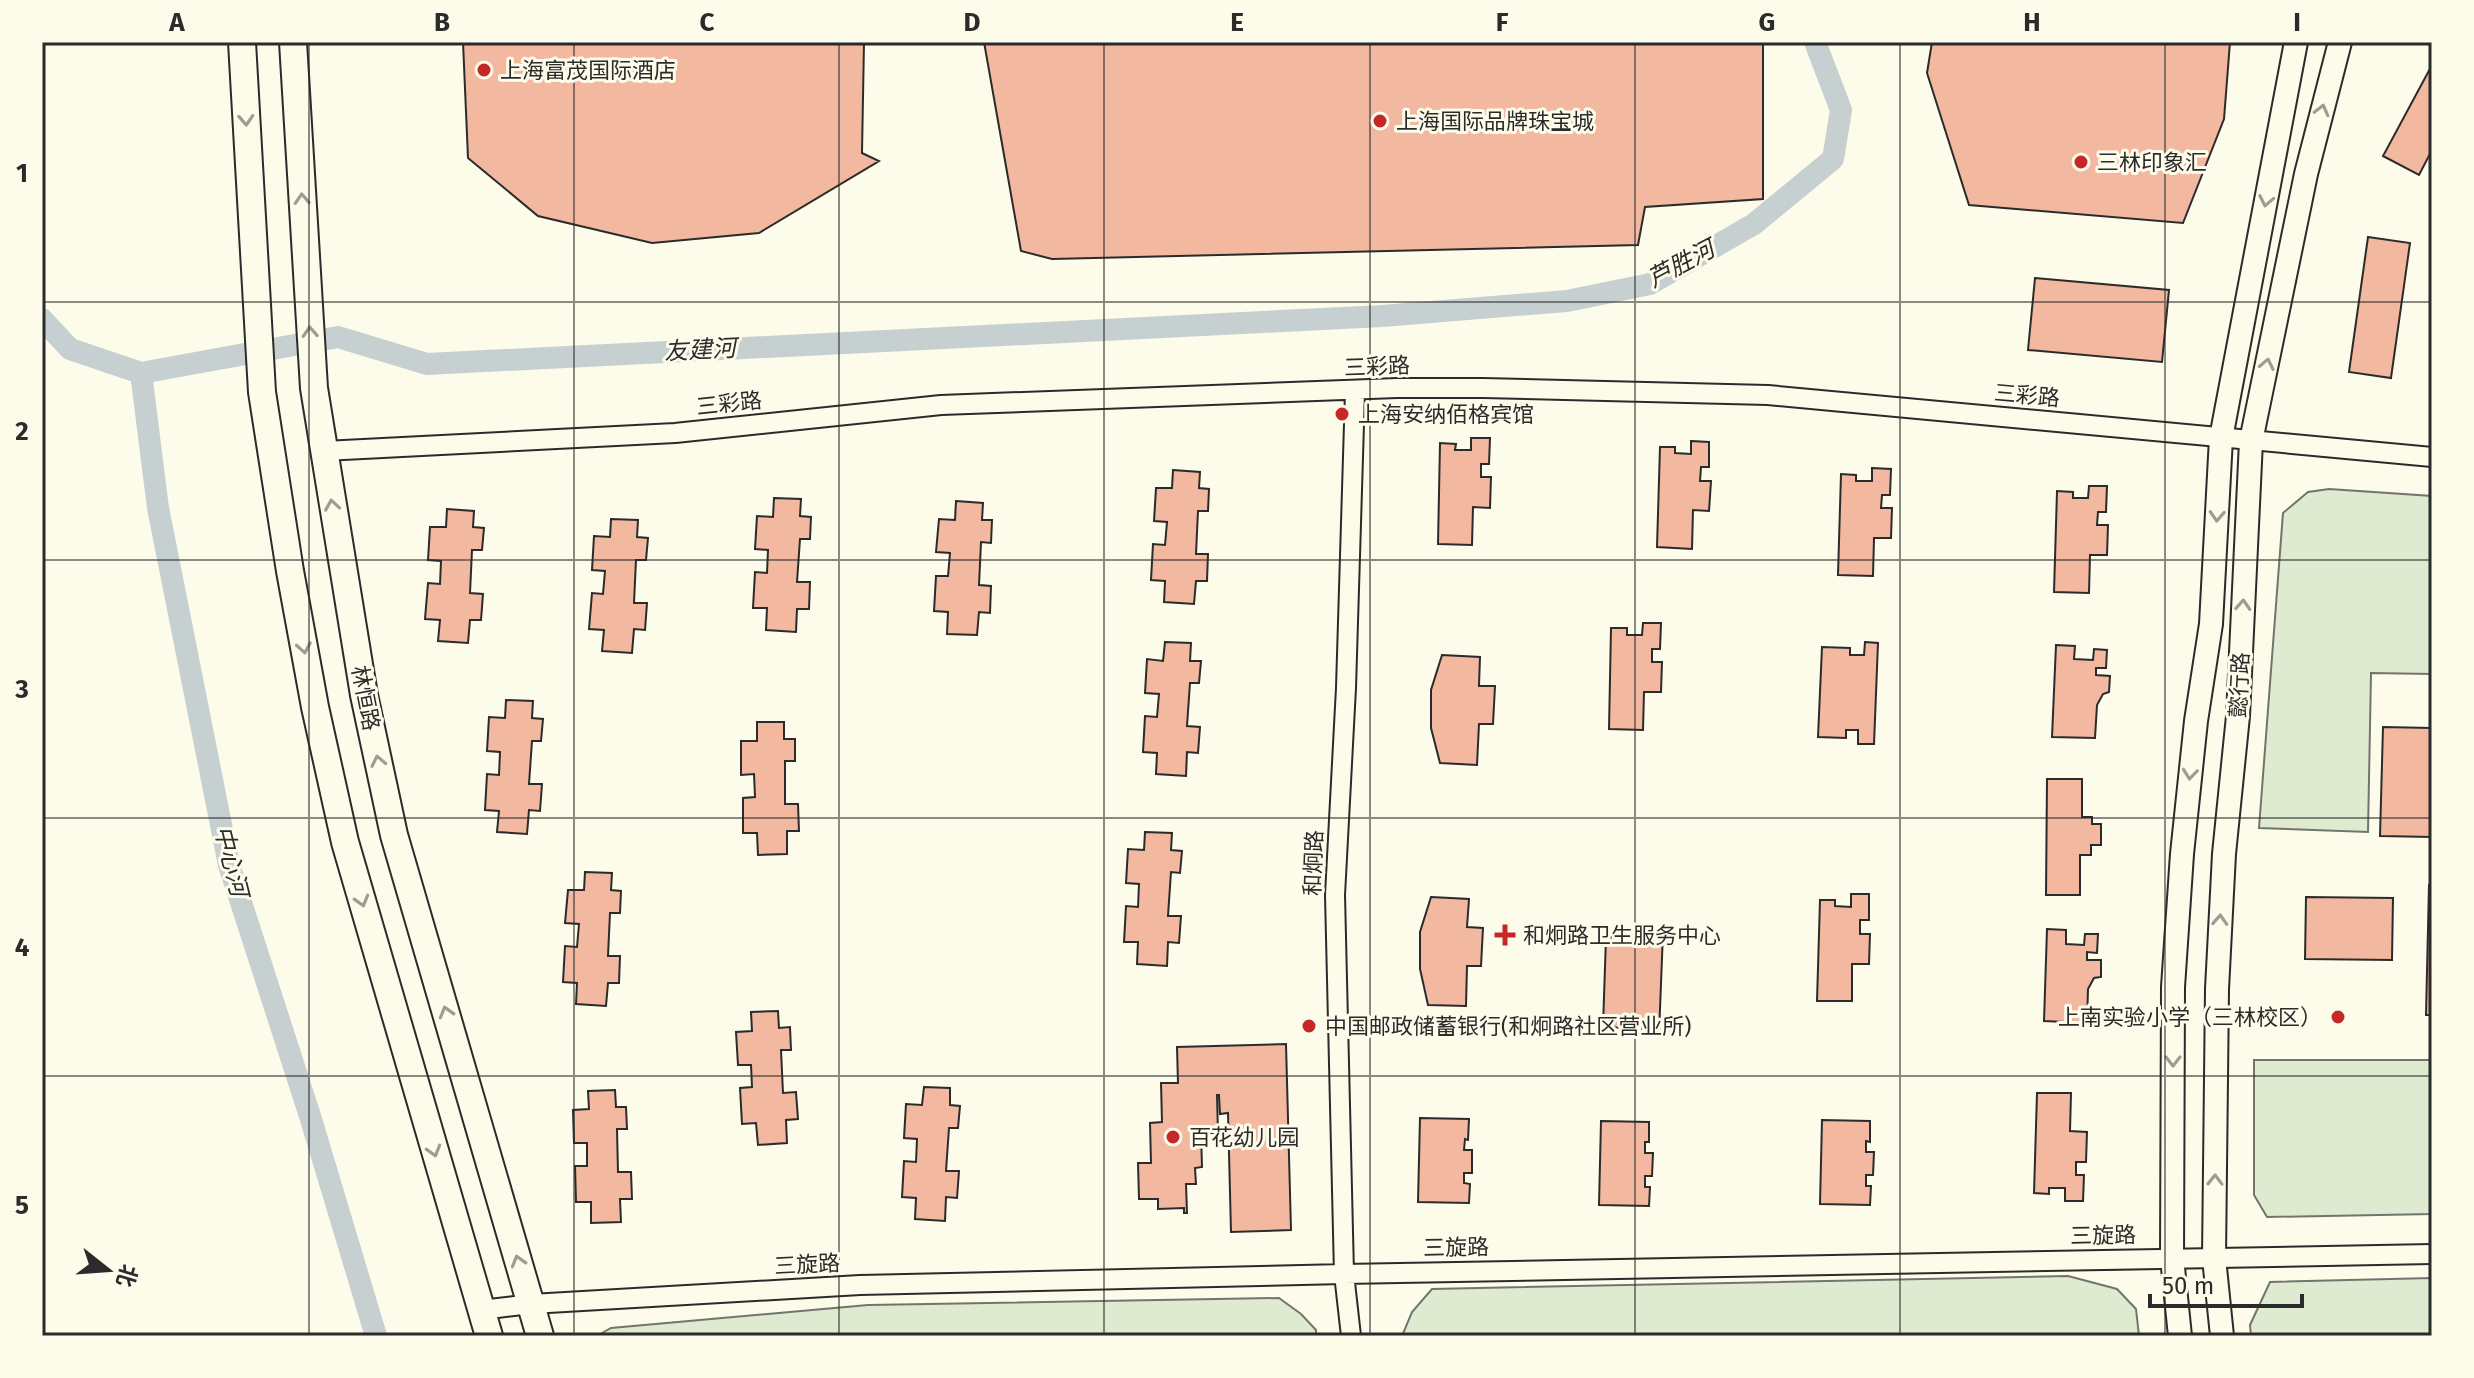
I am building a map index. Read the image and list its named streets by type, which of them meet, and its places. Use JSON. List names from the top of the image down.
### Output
{
  "streets": {
    "main road": ["林恒路"],
    "street": [
      "三彩路",
      "懿行路",
      "和炯路",
      "三旋路"
    ]
  },
  "crossings": [
    ["三彩路", "懿行路"],
    ["三彩路", "林恒路"],
    ["三彩路", "和炯路"],
    ["懿行路", "三旋路"],
    ["林恒路", "三旋路"],
    ["和炯路", "三旋路"]
  ],
  "water": ["芦胜河", "友建河", "中心河"],
  "places": {
    "other": [
      "上海富茂国际酒店",
      "上海国际品牌珠宝城",
      "三林印象汇",
      "上海安纳佰格宾馆",
      "上南实验小学（三林校区）",
      "中国邮政储蓄银行(和炯路社区营业所)",
      "百花幼儿园"
    ],
    "health": ["和炯路卫生服务中心"]
  },
  "scale_bar": "50 m",
  "north": "right",
  "grid": {
    "columns": [
      "A",
      "B",
      "C",
      "D",
      "E",
      "F",
      "G",
      "H",
      "I"
    ],
    "rows": [
      "1",
      "2",
      "3",
      "4",
      "5"
    ]
  }
}
